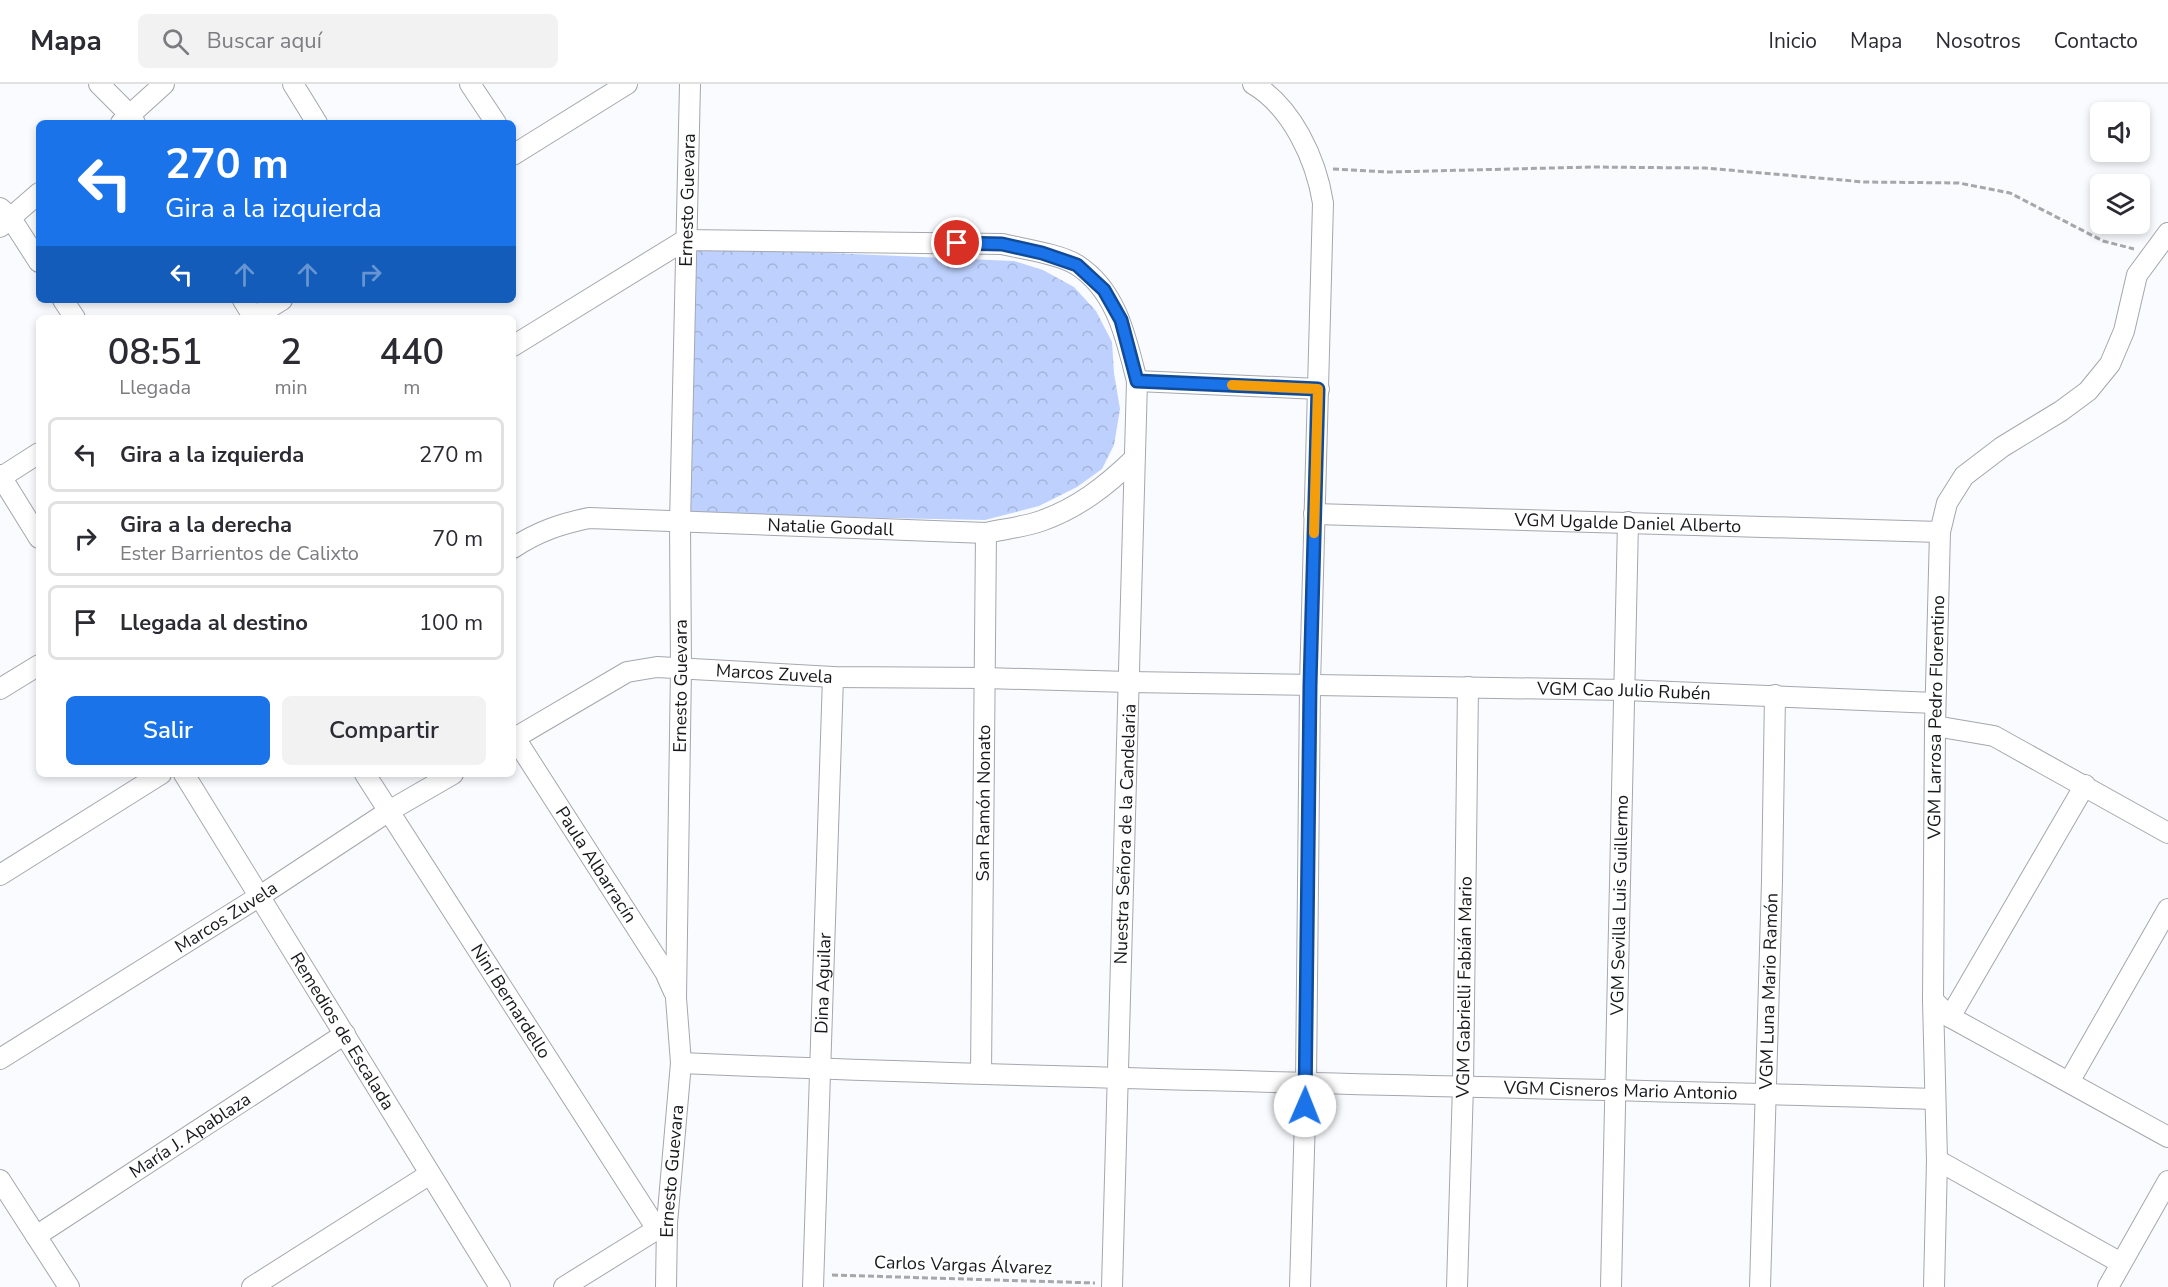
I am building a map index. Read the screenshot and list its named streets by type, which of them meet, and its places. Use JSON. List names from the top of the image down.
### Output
{
  "streets": {
    "street": [
      "Ernesto Guevara",
      "VGM Ugalde Daniel Alberto",
      "Natalie Goodall",
      "Marcos Zuvela",
      "VGM Cao Julio Rubén",
      "VGM Larrosa Pedro Florentino",
      "San Ramón Nonato",
      "Nuestra Señora de la Candelaria",
      "Paula Albarracín",
      "VGM Sevilla Luis Guillermo",
      "Dina Aguilar",
      "VGM Gabrielli Fabián Mario",
      "VGM Luna Mario Ramón",
      "Niní Bernardello",
      "Remedios de Escalada",
      "VGM Cisneros Mario Antonio",
      "María J. Apablaza"
    ],
    "path": ["Carlos Vargas Álvarez"]
  },
  "crossings": [
    ["Ernesto Guevara", "Natalie Goodall"],
    ["Ernesto Guevara", "Marcos Zuvela"],
    ["Ernesto Guevara", "Nuestra Señora de la Candelaria"],
    ["Ernesto Guevara", "Paula Albarracín"],
    ["Ernesto Guevara", "Niní Bernardello"],
    ["Ernesto Guevara", "VGM Cisneros Mario Antonio"],
    ["VGM Ugalde Daniel Alberto", "VGM Larrosa Pedro Florentino"],
    ["VGM Ugalde Daniel Alberto", "VGM Sevilla Luis Guillermo"],
    ["Natalie Goodall", "San Ramón Nonato"],
    ["Natalie Goodall", "Nuestra Señora de la Candelaria"],
    ["Marcos Zuvela", "VGM Cao Julio Rubén"],
    ["Marcos Zuvela", "San Ramón Nonato"],
    ["Marcos Zuvela", "Nuestra Señora de la Candelaria"],
    ["Marcos Zuvela", "Dina Aguilar"],
    ["Marcos Zuvela", "Niní Bernardello"],
    ["Marcos Zuvela", "Remedios de Escalada"],
    ["VGM Cao Julio Rubén", "VGM Larrosa Pedro Florentino"],
    ["VGM Cao Julio Rubén", "Nuestra Señora de la Candelaria"],
    ["VGM Cao Julio Rubén", "VGM Sevilla Luis Guillermo"],
    ["VGM Cao Julio Rubén", "VGM Gabrielli Fabián Mario"],
    ["VGM Cao Julio Rubén", "VGM Luna Mario Ramón"],
    ["VGM Larrosa Pedro Florentino", "VGM Cisneros Mario Antonio"],
    ["San Ramón Nonato", "VGM Cisneros Mario Antonio"],
    ["Nuestra Señora de la Candelaria", "VGM Cisneros Mario Antonio"],
    ["Nuestra Señora de la Candelaria", "Carlos Vargas Álvarez"],
    ["VGM Sevilla Luis Guillermo", "VGM Cisneros Mario Antonio"],
    ["Dina Aguilar", "VGM Cisneros Mario Antonio"],
    ["Dina Aguilar", "Carlos Vargas Álvarez"],
    ["VGM Gabrielli Fabián Mario", "VGM Cisneros Mario Antonio"],
    ["VGM Luna Mario Ramón", "VGM Cisneros Mario Antonio"],
    ["Remedios de Escalada", "María J. Apablaza"]
  ],
  "page": {
    "header": "Mapa",
    "search": "Buscar aquí",
    "nav": [
      "Inicio",
      "Mapa",
      "Nosotros",
      "Contacto"
    ],
    "turn": ["270 m", "Gira a la izquierda"],
    "eta": [
      "08:51",
      "Llegada",
      "2",
      "min",
      "440",
      "m"
    ],
    "list": [
      {
        "name": "Gira a la izquierda",
        "value": "270 m"
      },
      {
        "name": "Gira a la derecha",
        "note": "Ester Barrientos de Calixto",
        "value": "70 m"
      },
      {
        "name": "Llegada al destino",
        "value": "100 m"
      }
    ],
    "buttons": ["Salir", "Compartir"]
  }
}
